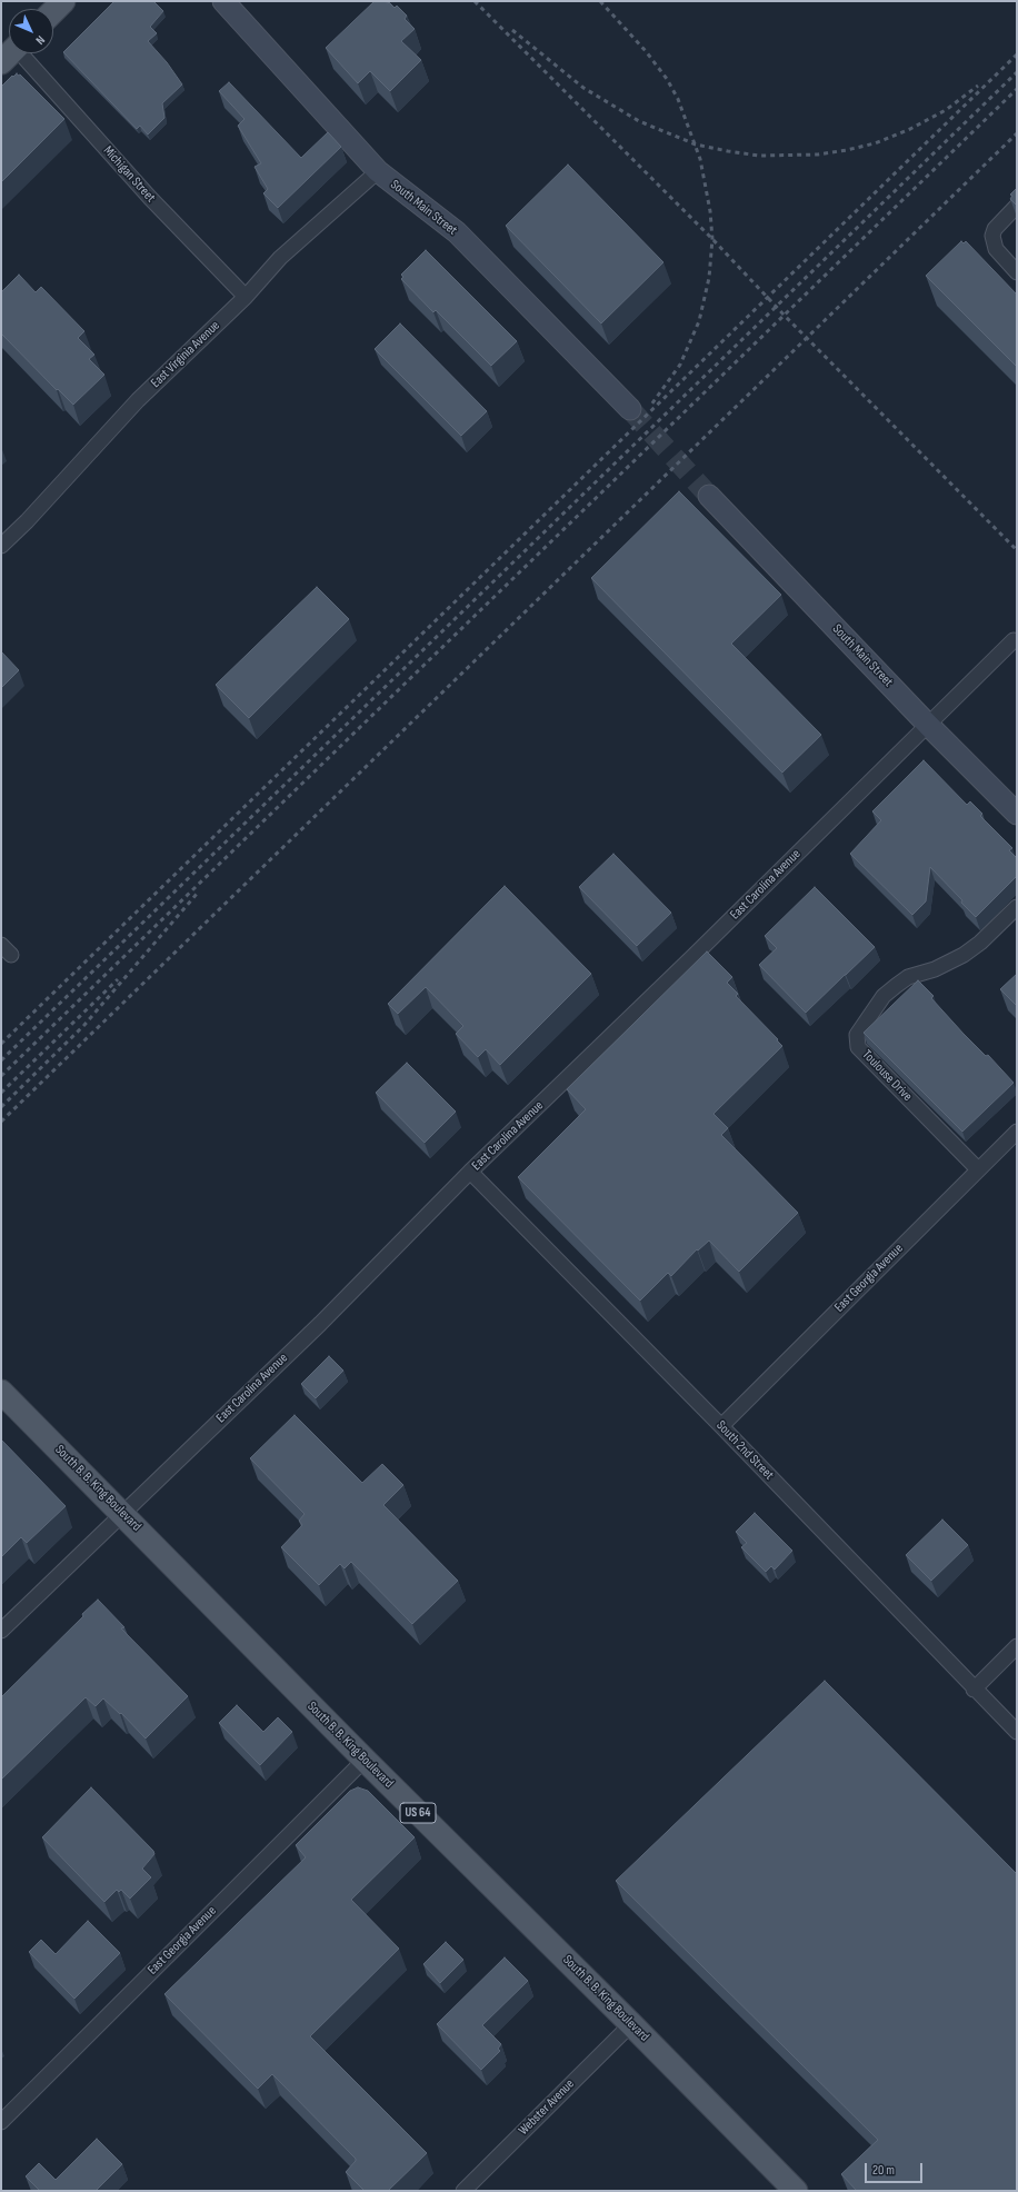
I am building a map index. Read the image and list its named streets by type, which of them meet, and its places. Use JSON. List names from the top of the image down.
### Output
{
  "streets": {
    "main road": ["South B. B. King Boulevard", "US 64"],
    "street": [
      "Michigan Street",
      "South Main Street",
      "East Virginia Avenue",
      "East Carolina Avenue",
      "Toulouse Drive",
      "East Georgia Avenue",
      "South 2nd Street",
      "Webster Avenue"
    ]
  },
  "crossings": [
    ["Michigan Street", "East Virginia Avenue"],
    ["South Main Street", "East Virginia Avenue"],
    ["South Main Street", "East Carolina Avenue"],
    ["East Carolina Avenue", "South 2nd Street"],
    ["East Carolina Avenue", "South B. B. King Boulevard"],
    ["Toulouse Drive", "East Georgia Avenue"],
    ["East Georgia Avenue", "South 2nd Street"],
    ["East Georgia Avenue", "South B. B. King Boulevard"],
    ["South B. B. King Boulevard", "Webster Avenue"]
  ],
  "scale_bar": "20 m",
  "north": "bottom right"
}
